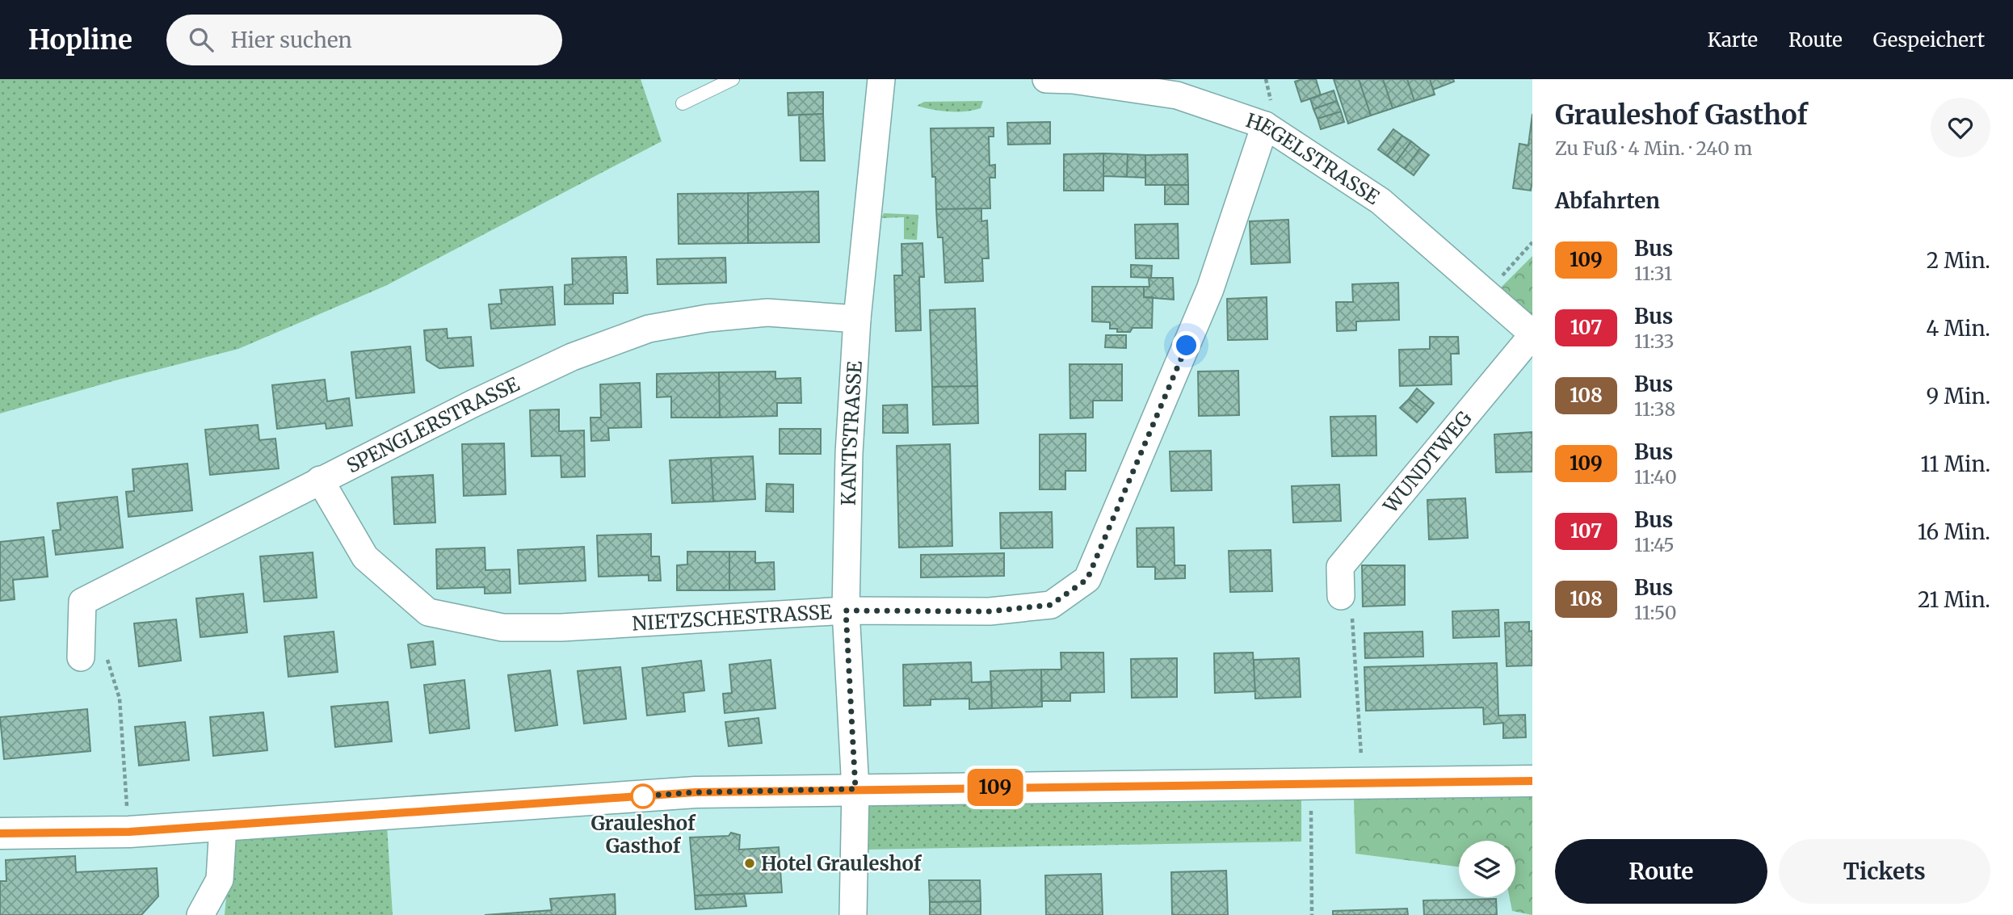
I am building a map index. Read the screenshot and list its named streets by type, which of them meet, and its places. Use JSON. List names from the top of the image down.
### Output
{
  "streets": {
    "street": [
      "HEGELSTRASSE",
      "SPENGLERSTRASSE",
      "KANTSTRASSE",
      "WUNDTWEG",
      "NIETZSCHESTRASSE"
    ]
  },
  "crossings": [
    ["HEGELSTRASSE", "WUNDTWEG"],
    ["HEGELSTRASSE", "NIETZSCHESTRASSE"],
    ["SPENGLERSTRASSE", "KANTSTRASSE"],
    ["SPENGLERSTRASSE", "NIETZSCHESTRASSE"],
    ["KANTSTRASSE", "NIETZSCHESTRASSE"]
  ],
  "places": ["Grauleshof Gasthof", "Hotel Grauleshof"],
  "lines": ["bus line 109"],
  "page": {
    "header": "Hopline",
    "search": "Hier suchen",
    "nav": ["Karte", "Route", "Gespeichert"],
    "on_map": "109",
    "heading": [
      ["Grauleshof Gasthof", "Zu Fuß · 4 Min. · 240 m"],
      "Abfahrten"
    ],
    "list": [
      {
        "mark": "109",
        "name": "Bus",
        "note": "11:31",
        "value": "2 Min."
      },
      {
        "mark": "107",
        "name": "Bus",
        "note": "11:33",
        "value": "4 Min."
      },
      {
        "mark": "108",
        "name": "Bus",
        "note": "11:38",
        "value": "9 Min."
      },
      {
        "mark": "109",
        "name": "Bus",
        "note": "11:40",
        "value": "11 Min."
      },
      {
        "mark": "107",
        "name": "Bus",
        "note": "11:45",
        "value": "16 Min."
      },
      {
        "mark": "108",
        "name": "Bus",
        "note": "11:50",
        "value": "21 Min."
      }
    ],
    "buttons": ["Route", "Tickets"]
  }
}
